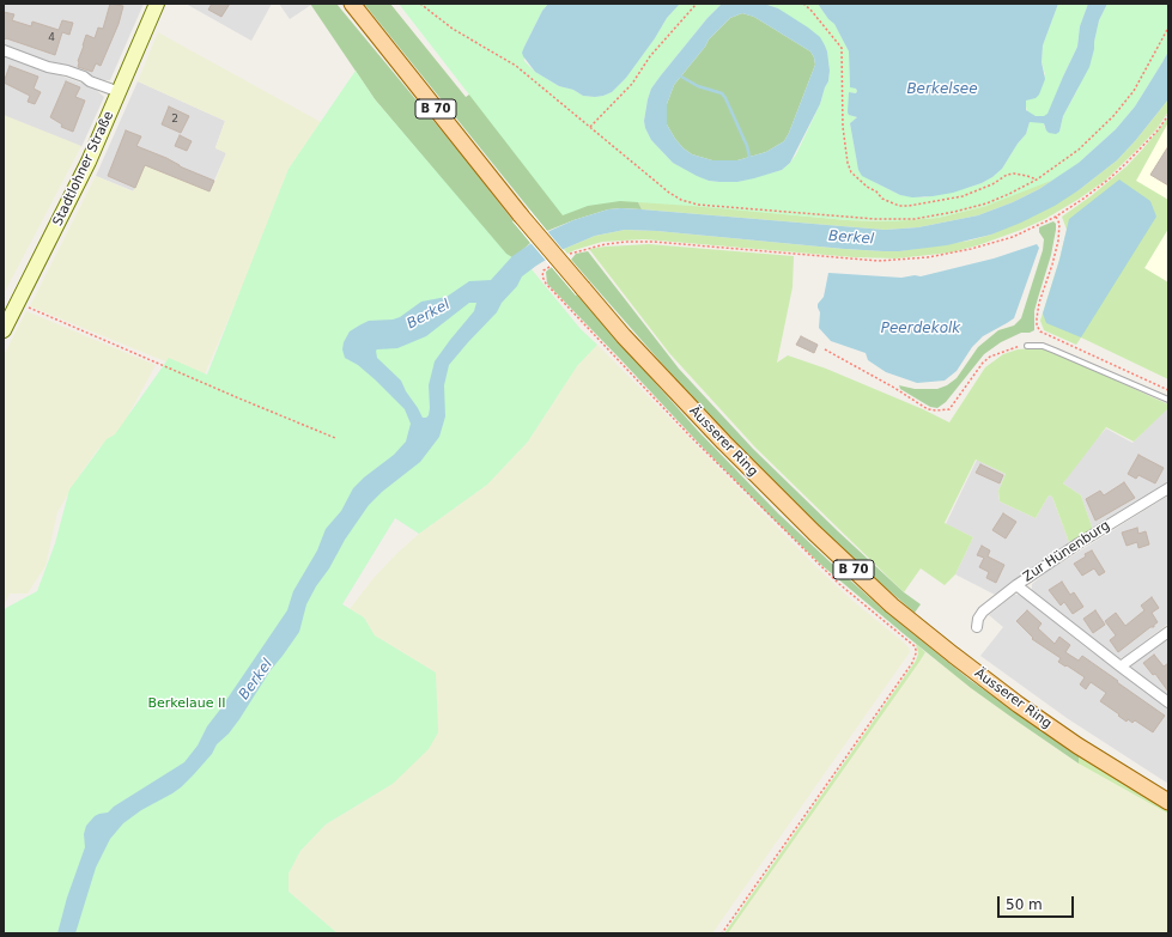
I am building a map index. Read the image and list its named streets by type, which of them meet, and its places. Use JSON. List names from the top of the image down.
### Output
{
  "streets": {
    "main road": ["B 70", "Äusserer Ring"],
    "street": ["Stadtlohner Straße", "Zur Hünenburg"]
  },
  "water": ["Berkelsee", "Berkel", "Peerdekolk"],
  "parks": ["Berkelaue II"],
  "house_numbers": ["4", "2"],
  "scale_bar": "50 m"
}
